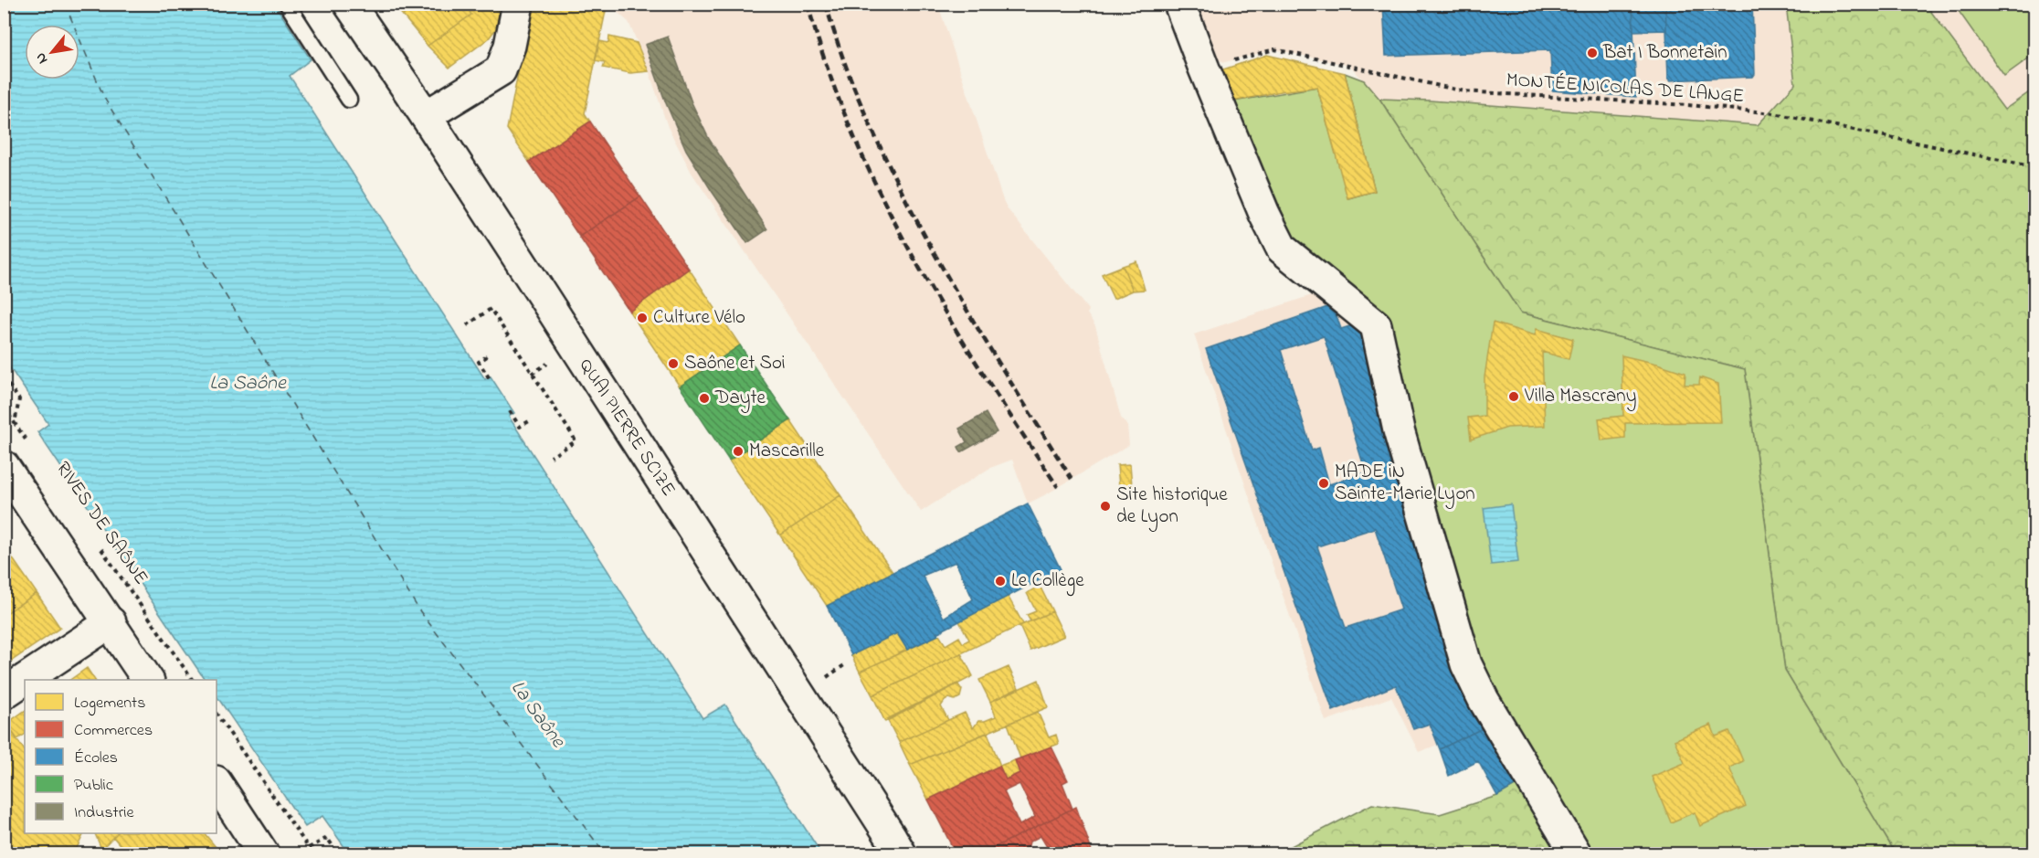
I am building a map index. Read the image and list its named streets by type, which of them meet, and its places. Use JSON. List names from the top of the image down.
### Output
{
  "streets": {
    "main road": ["QUAI PIERRE SCIZE"],
    "path": ["MONTÉE NICOLAS DE LANGE", "RIVES DE SAÔNE"]
  },
  "water": ["La Saône"],
  "places": [
    "Bat I Bonnetain",
    "Culture Vélo",
    "Saône et Soi",
    "Villa Mascrany",
    "Dayte",
    "Mascarille",
    "MADE iN Sainte-Marie Lyon",
    "Site historique de Lyon",
    "Le Collège"
  ],
  "legend": [
    "Logements",
    "Commerces",
    "Écoles",
    "Public",
    "Industrie"
  ],
  "north": "bottom left"
}
